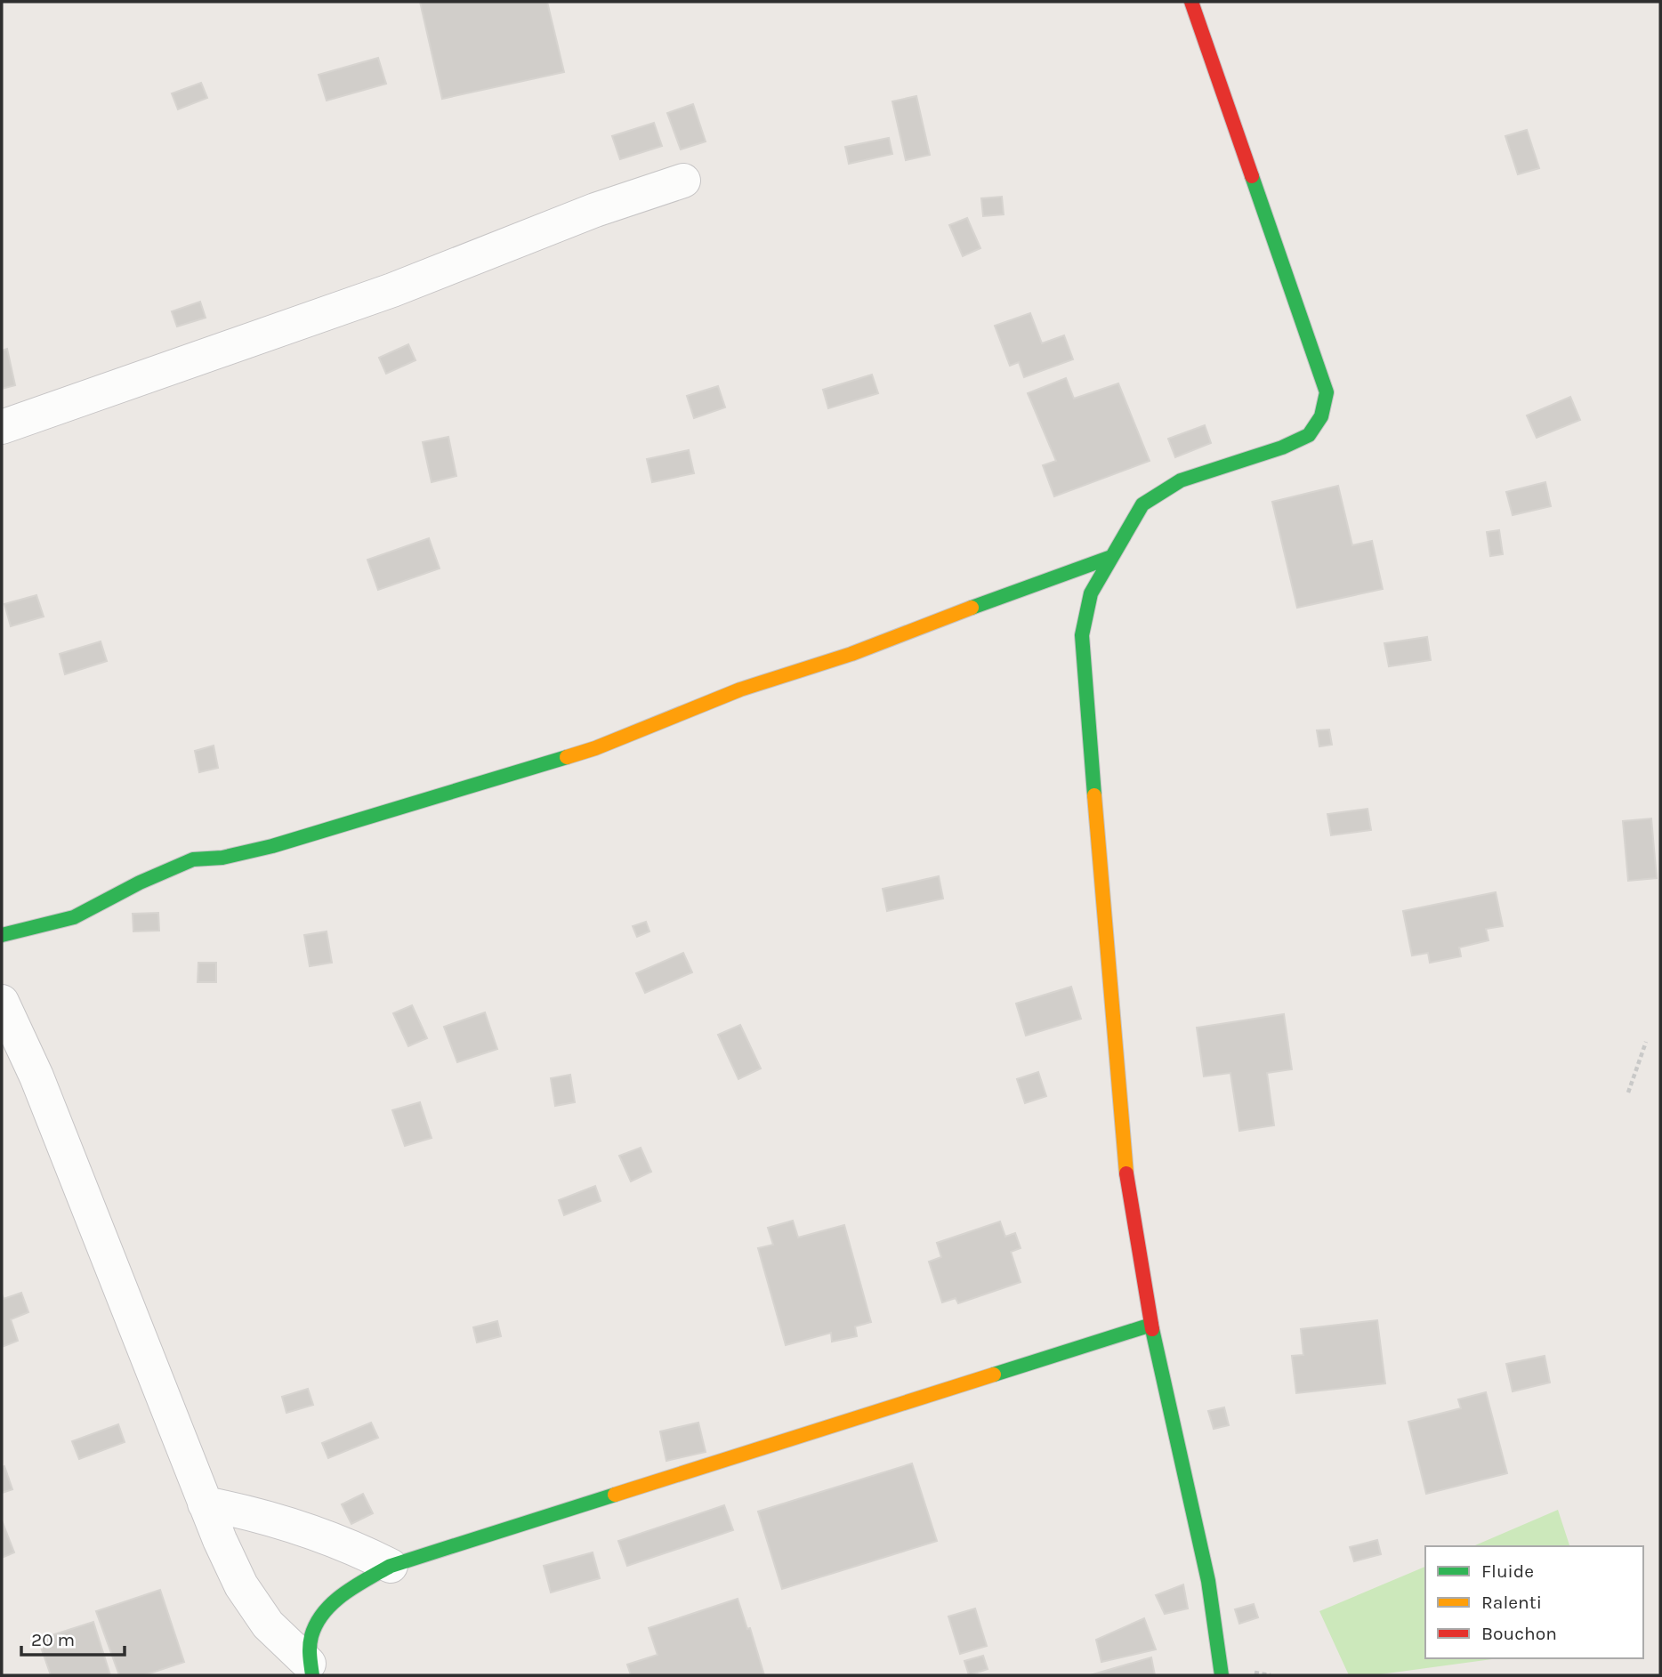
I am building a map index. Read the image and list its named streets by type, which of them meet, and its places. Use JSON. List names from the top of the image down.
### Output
{
  "legend": ["Fluide", "Ralenti", "Bouchon"],
  "scale_bar": "20 m"
}
